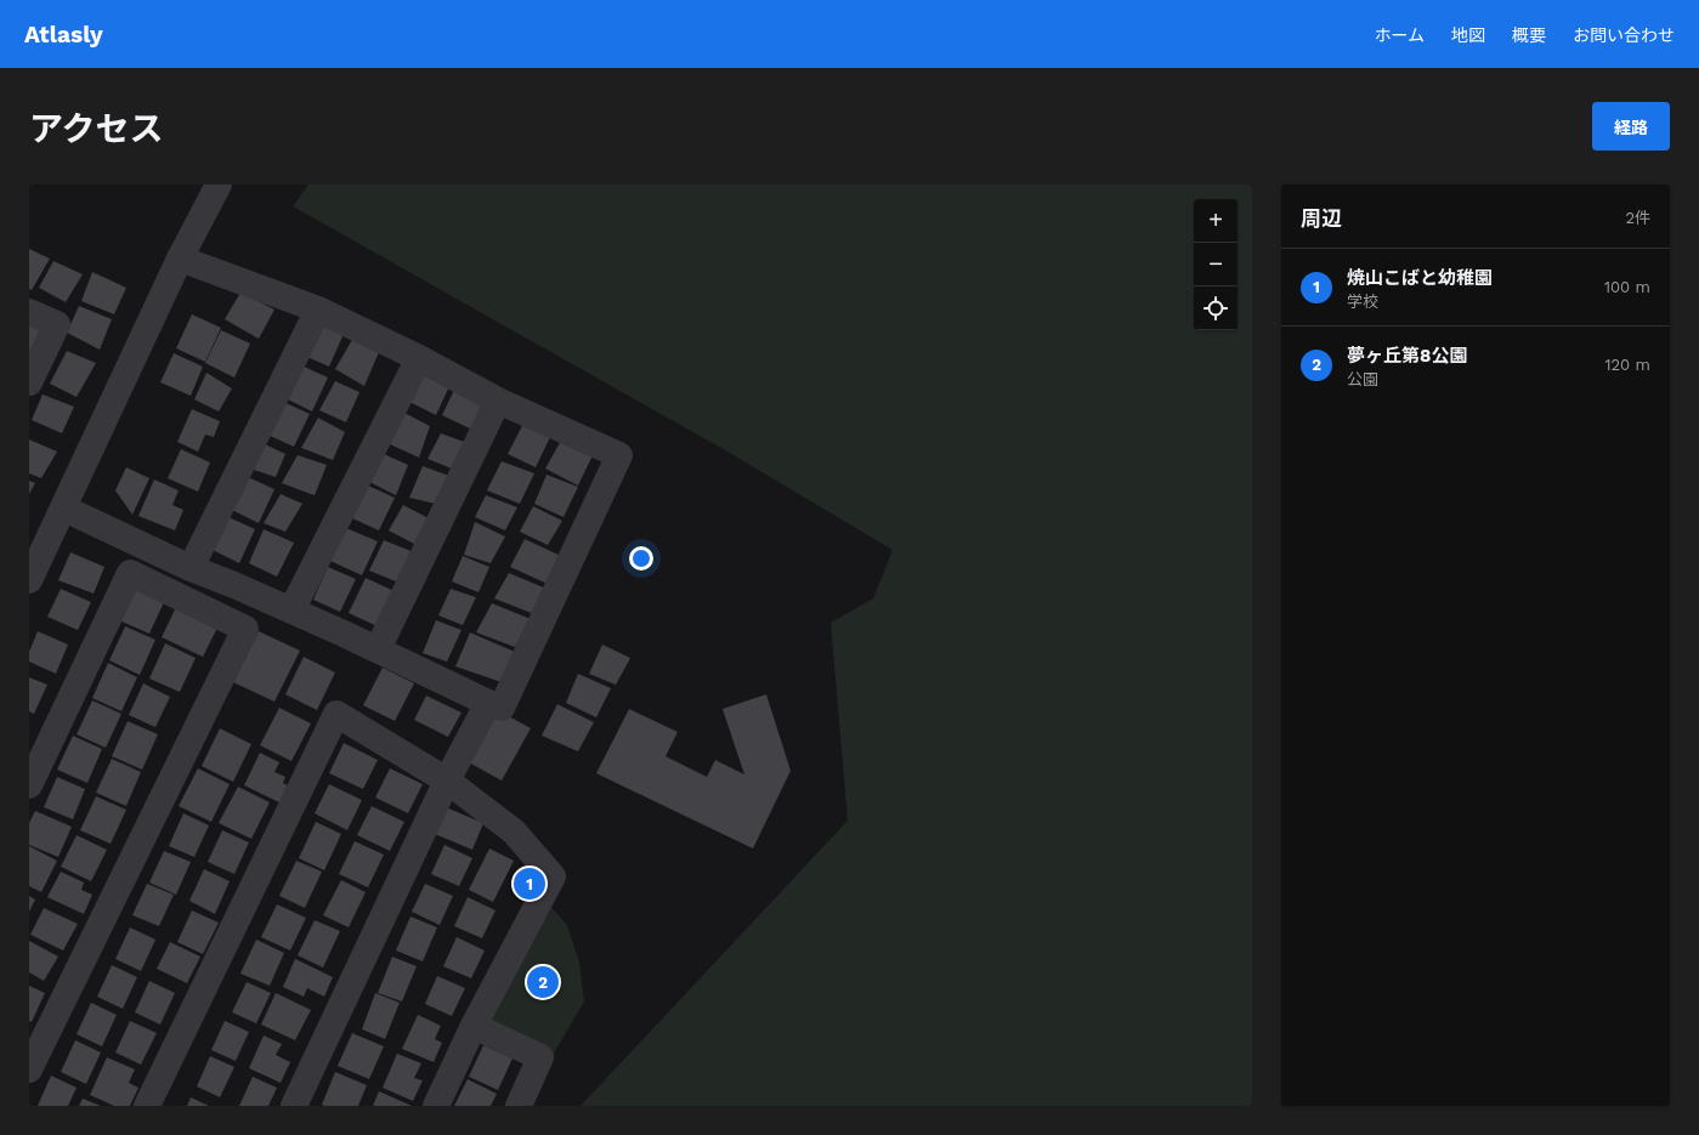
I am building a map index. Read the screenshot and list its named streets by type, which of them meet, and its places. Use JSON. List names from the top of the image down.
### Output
{
  "page": {
    "header": "Atlasly",
    "nav": [
      "ホーム",
      "地図",
      "概要",
      "お問い合わせ"
    ],
    "title": "アクセス",
    "buttons": "経路",
    "heading": ["周辺", "2件"],
    "map_buttons": ["+", "−"],
    "list": [
      {
        "mark": "1",
        "name": "焼山こばと幼稚園",
        "note": "学校",
        "value": "100 m"
      },
      {
        "mark": "2",
        "name": "夢ヶ丘第8公園",
        "note": "公園",
        "value": "120 m"
      }
    ],
    "pins": ["1", "2"]
  }
}
